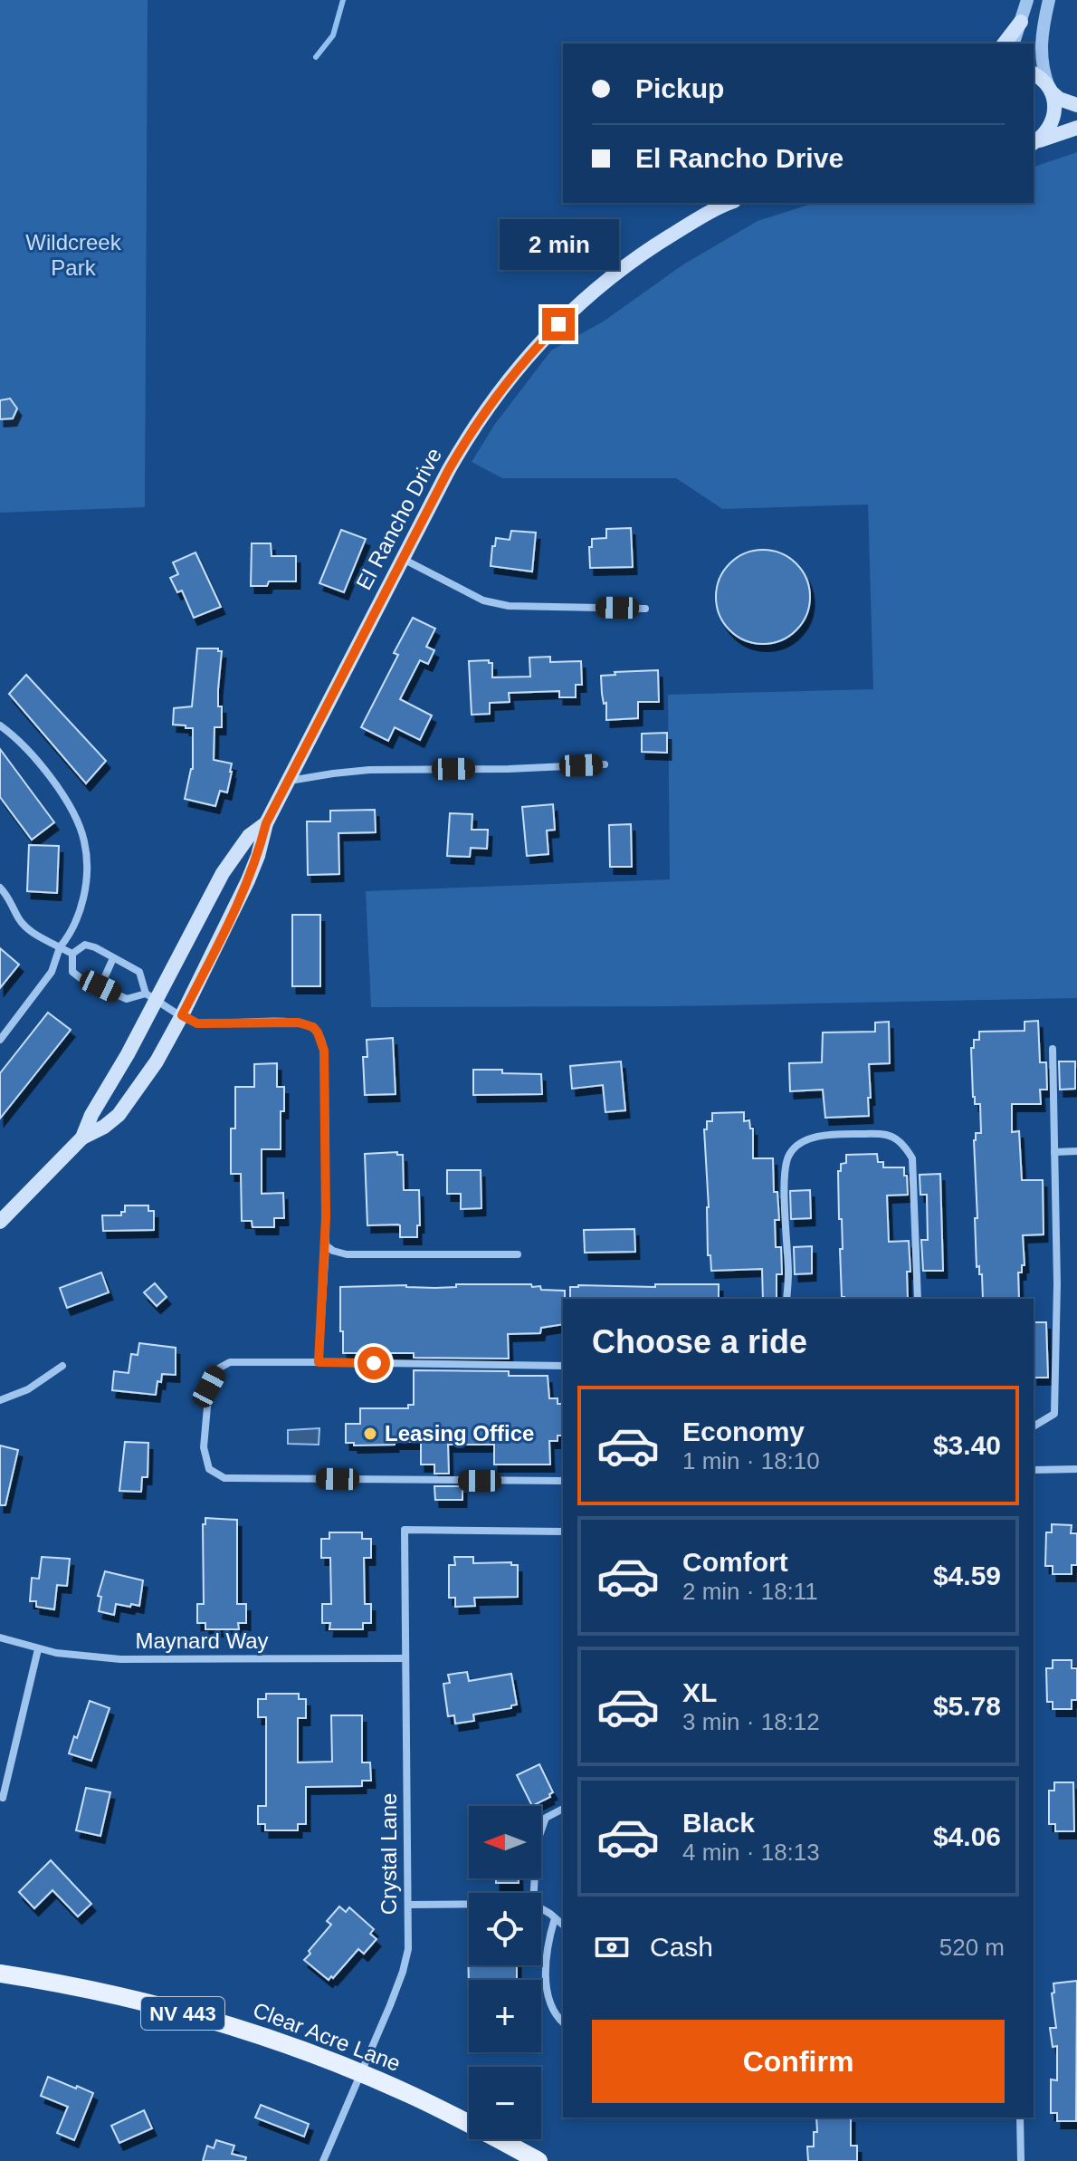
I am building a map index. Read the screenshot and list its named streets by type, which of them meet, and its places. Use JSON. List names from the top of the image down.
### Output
{
  "streets": {
    "main road": ["El Rancho Drive", "NV 443", "Clear Acre Lane"],
    "street": ["Maynard Way", "Crystal Lane"]
  },
  "crossings": [
    ["Maynard Way", "Crystal Lane"],
    ["Crystal Lane", "Clear Acre Lane"]
  ],
  "parks": ["Wildcreek Park"],
  "places": ["Leasing Office"],
  "north": "left",
  "page": {
    "banner": ["Pickup", "El Rancho Drive"],
    "bubble": "2 min",
    "heading": "Choose a ride",
    "list": [
      {
        "name": "Economy",
        "note": "1 min · 18:10",
        "value": "$3.40"
      },
      {
        "name": "Comfort",
        "note": "2 min · 18:11",
        "value": "$4.59"
      },
      {
        "name": "XL",
        "note": "3 min · 18:12",
        "value": "$5.78"
      },
      {
        "name": "Black",
        "note": "4 min · 18:13",
        "value": "$4.06"
      }
    ],
    "map_buttons": ["+", "−"],
    "pay": ["Cash", "520 m"],
    "buttons": "Confirm"
  }
}
